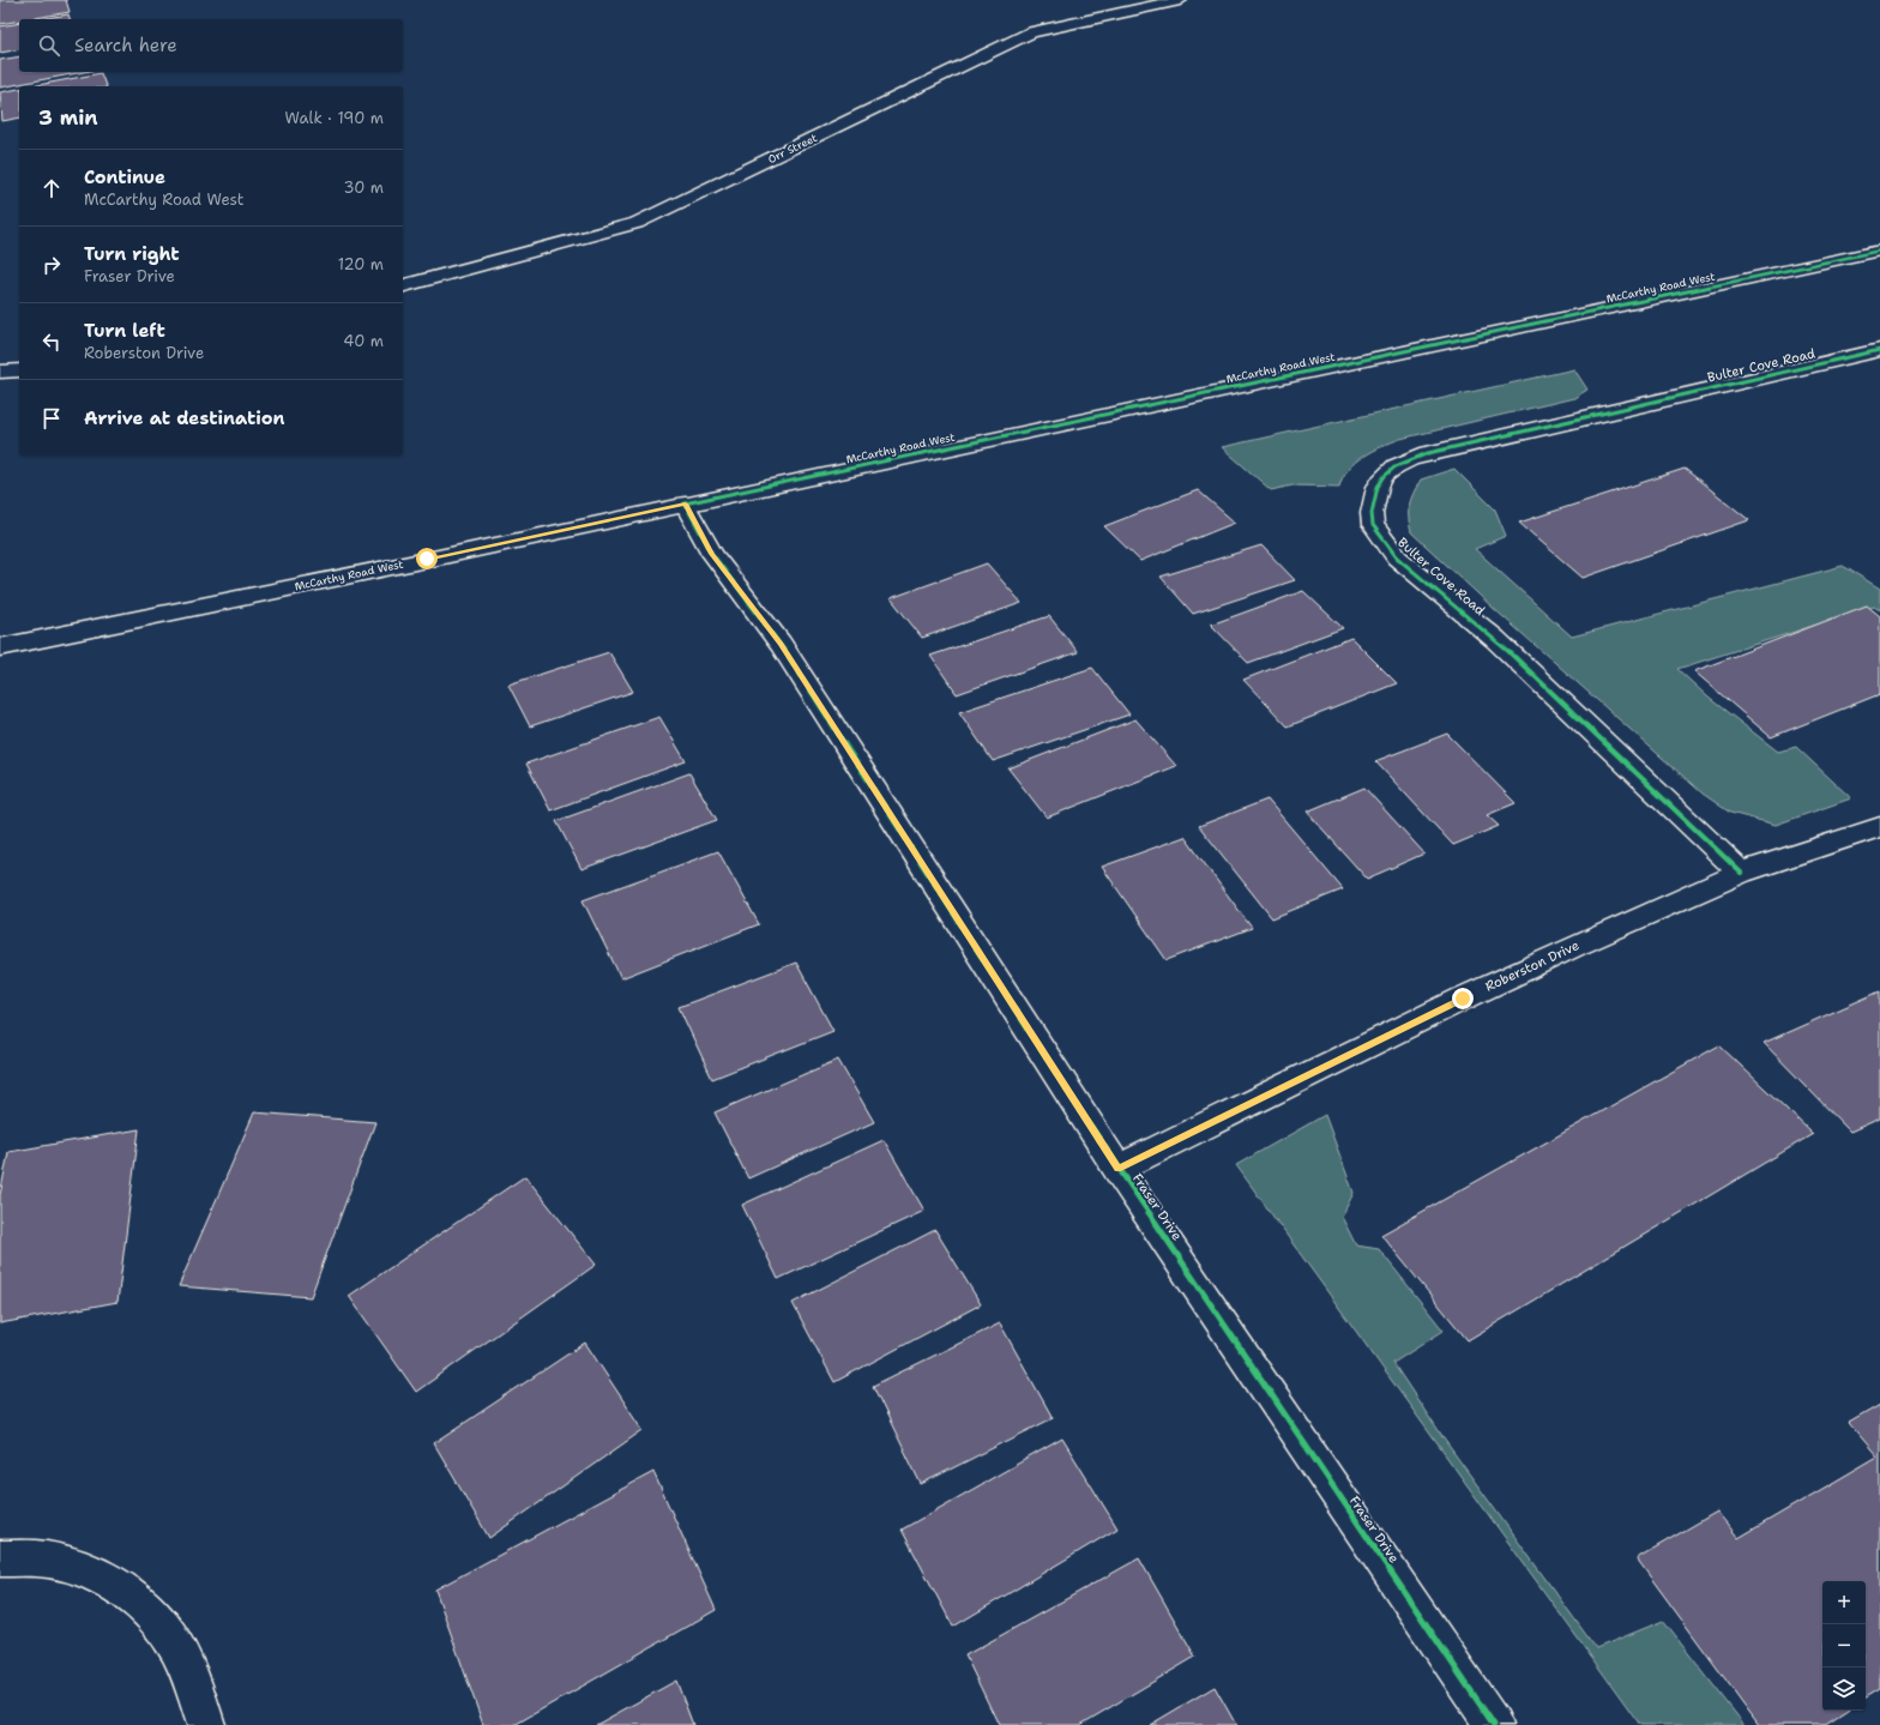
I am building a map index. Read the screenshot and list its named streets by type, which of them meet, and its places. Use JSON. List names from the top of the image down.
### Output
{
  "streets": {
    "street": [
      "Orr Street",
      "McCarthy Road West",
      "Bulter Cove Road",
      "Roberston Drive",
      "Fraser Drive"
    ]
  },
  "crossings": [
    ["McCarthy Road West", "Fraser Drive"],
    ["Bulter Cove Road", "Roberston Drive"],
    ["Roberston Drive", "Fraser Drive"]
  ],
  "page": {
    "search": "Search here",
    "heading": ["3 min", "Walk · 190 m"],
    "list": [
      ["Continue", "McCarthy Road West", "30 m"],
      ["Turn right", "Fraser Drive", "120 m"],
      ["Turn left", "Roberston Drive", "40 m"],
      "Arrive at destination"
    ],
    "map_buttons": ["+", "−"]
  }
}
